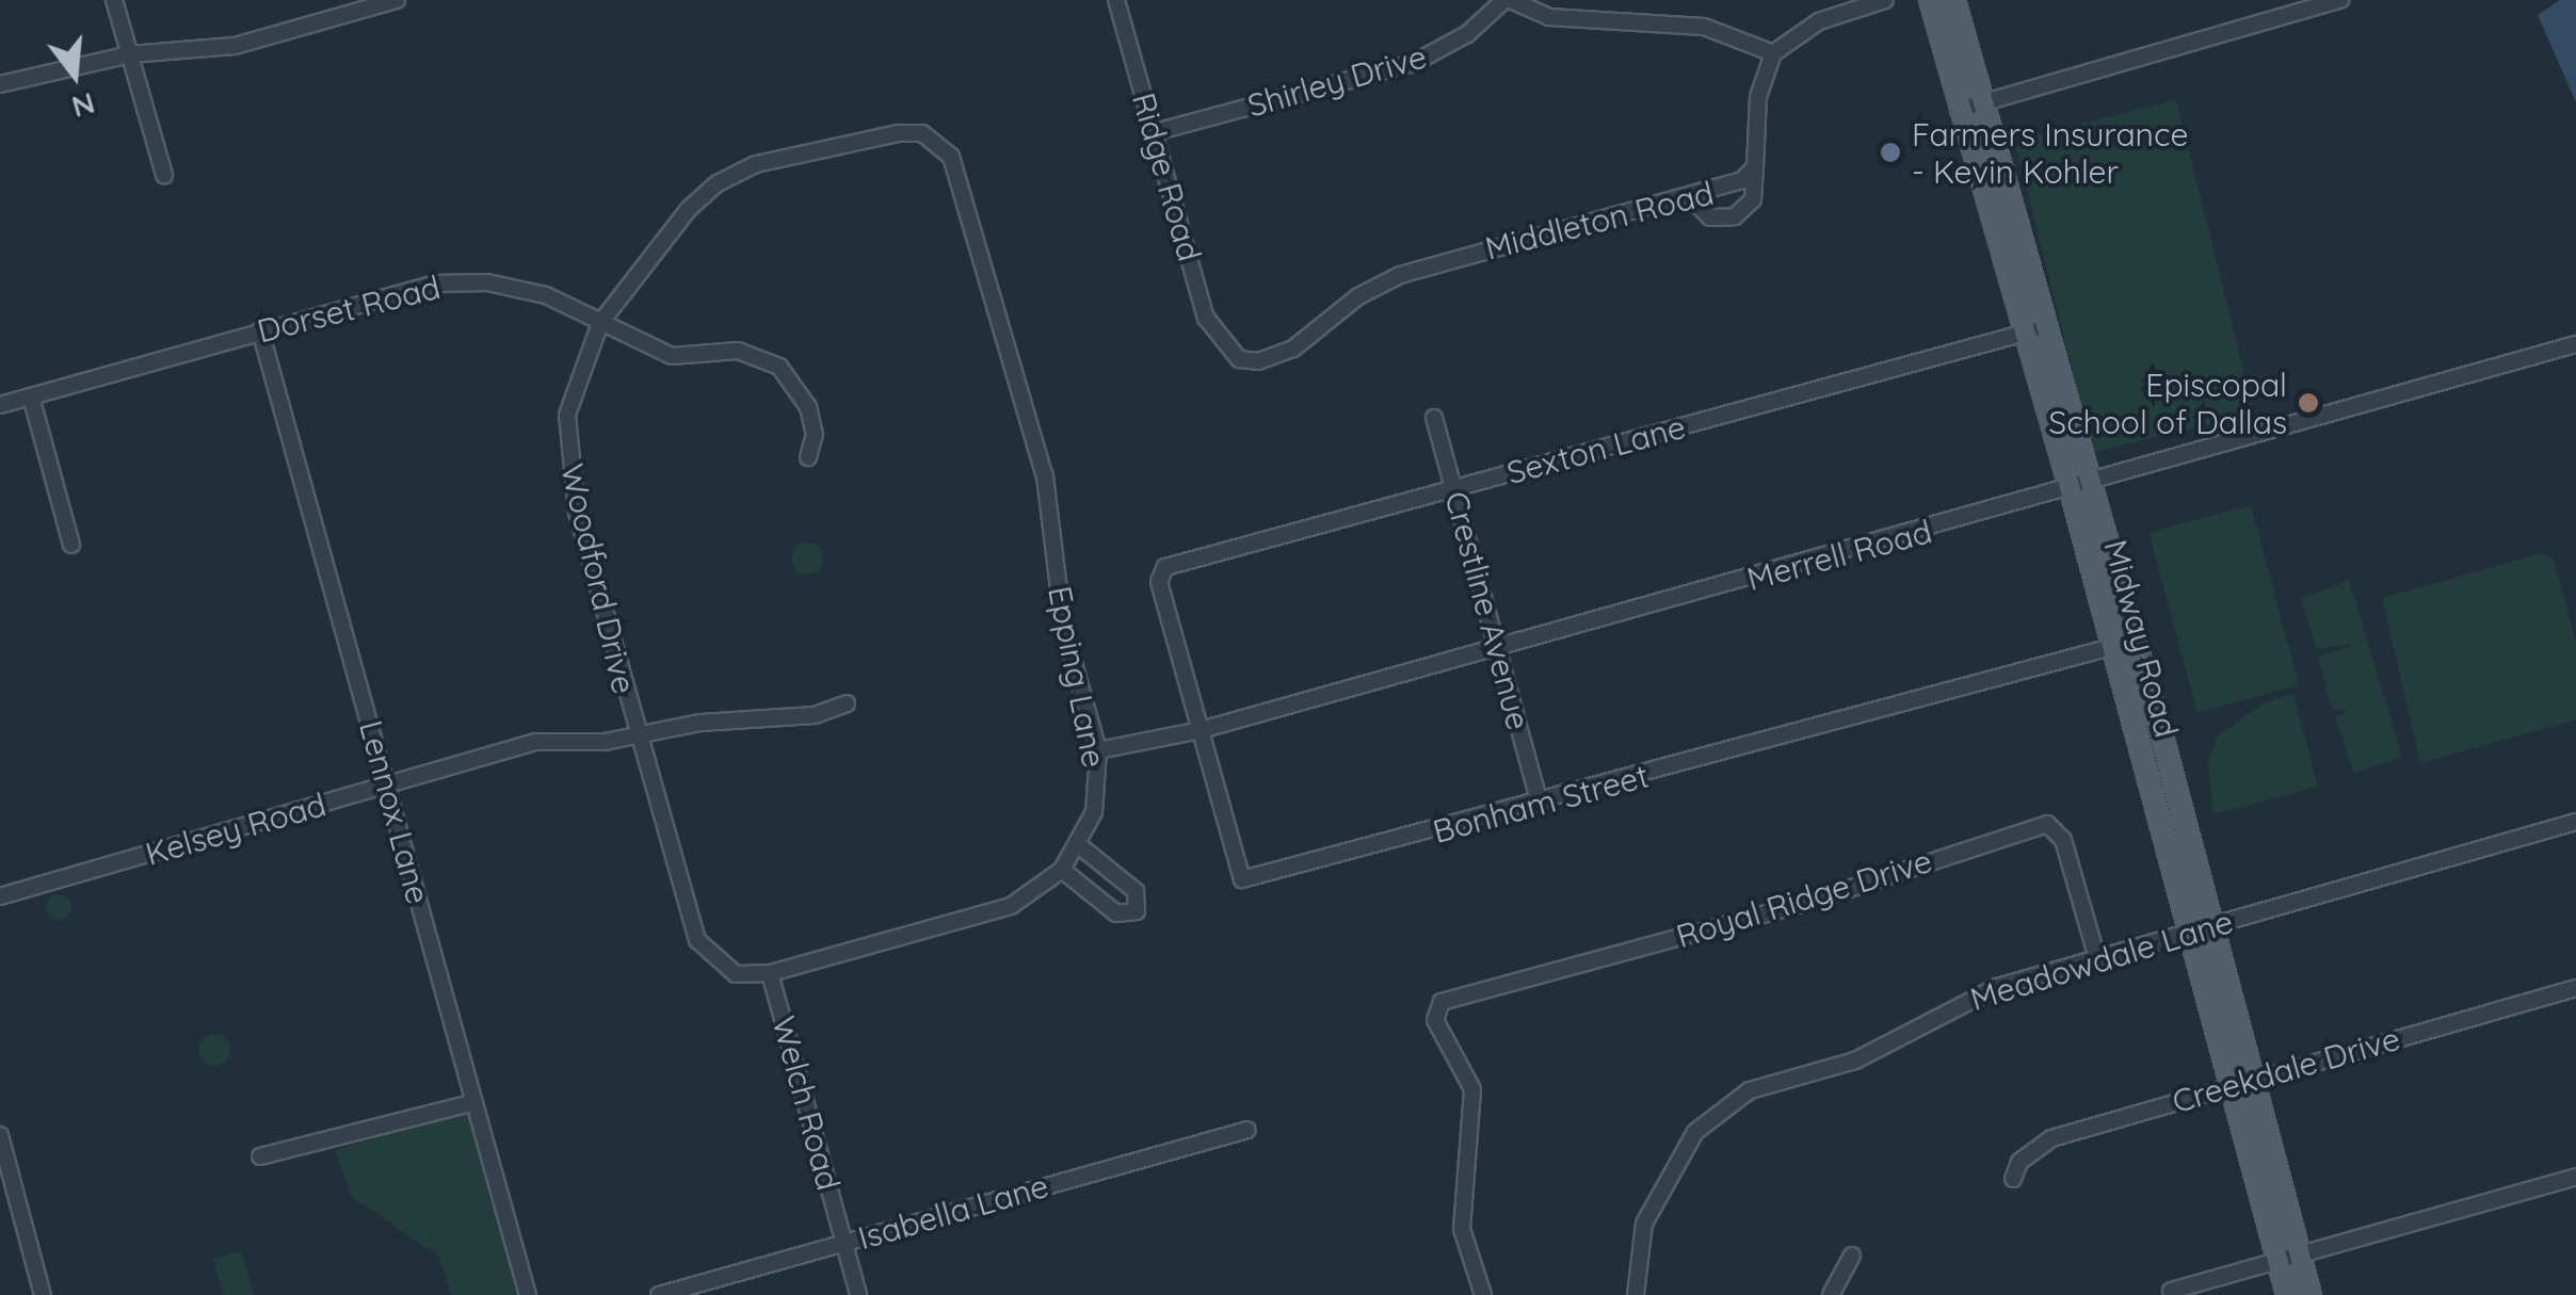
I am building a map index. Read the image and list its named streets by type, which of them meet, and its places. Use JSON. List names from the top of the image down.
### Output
{
  "streets": {
    "main road": ["Midway Road"],
    "street": [
      "Shirley Drive",
      "Ridge Road",
      "Middleton Road",
      "Dorset Road",
      "Sexton Lane",
      "Merrell Road",
      "Woodford Drive",
      "Crestline Avenue",
      "Epping Lane",
      "Bonham Street",
      "Lennox Lane",
      "Kelsey Road",
      "Royal Ridge Drive",
      "Meadowdale Lane",
      "Creekdale Drive",
      "Welch Road",
      "Isabella Lane"
    ]
  },
  "crossings": [
    ["Shirley Drive", "Ridge Road"],
    ["Ridge Road", "Middleton Road"],
    ["Dorset Road", "Woodford Drive"],
    ["Dorset Road", "Lennox Lane"],
    ["Sexton Lane", "Crestline Avenue"],
    ["Sexton Lane", "Midway Road"],
    ["Sexton Lane", "Bonham Street"],
    ["Merrell Road", "Crestline Avenue"],
    ["Merrell Road", "Midway Road"],
    ["Merrell Road", "Epping Lane"],
    ["Merrell Road", "Bonham Street"],
    ["Woodford Drive", "Epping Lane"],
    ["Woodford Drive", "Kelsey Road"],
    ["Woodford Drive", "Welch Road"],
    ["Crestline Avenue", "Bonham Street"],
    ["Midway Road", "Bonham Street"],
    ["Midway Road", "Meadowdale Lane"],
    ["Midway Road", "Creekdale Drive"],
    ["Epping Lane", "Welch Road"],
    ["Lennox Lane", "Kelsey Road"],
    ["Royal Ridge Drive", "Meadowdale Lane"],
    ["Welch Road", "Isabella Lane"]
  ],
  "places": ["Farmers Insurance - Kevin Kohler", "Episcopal School of Dallas"],
  "north": "bottom"
}
